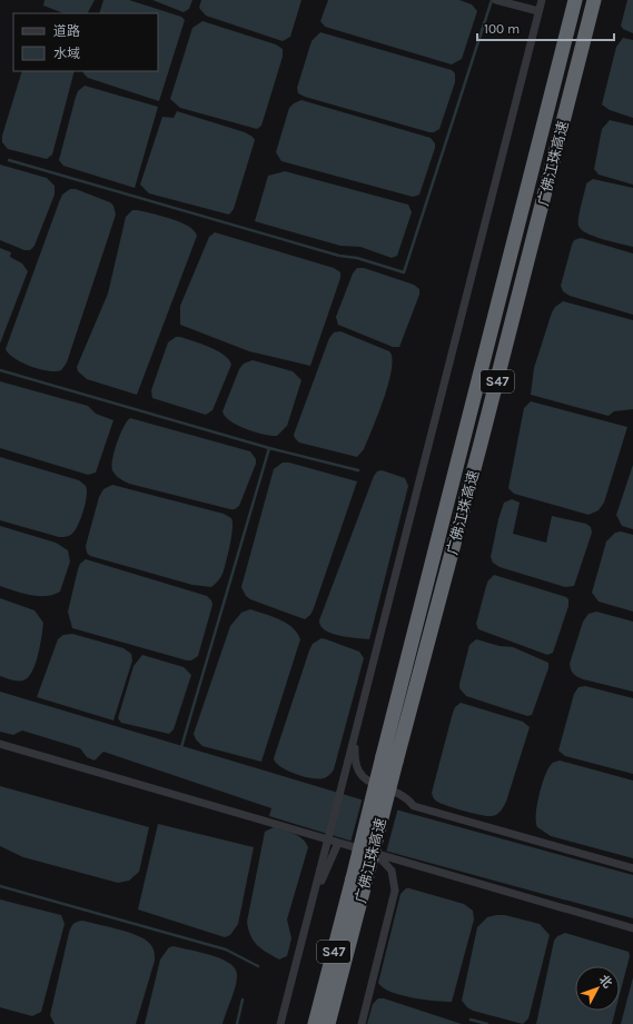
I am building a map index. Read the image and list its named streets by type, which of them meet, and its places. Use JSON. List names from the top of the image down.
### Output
{
  "streets": {
    "highway": ["广佛江珠高速", "S47"]
  },
  "legend": ["道路", "水域"],
  "scale_bar": "100 m",
  "north": "top right"
}
